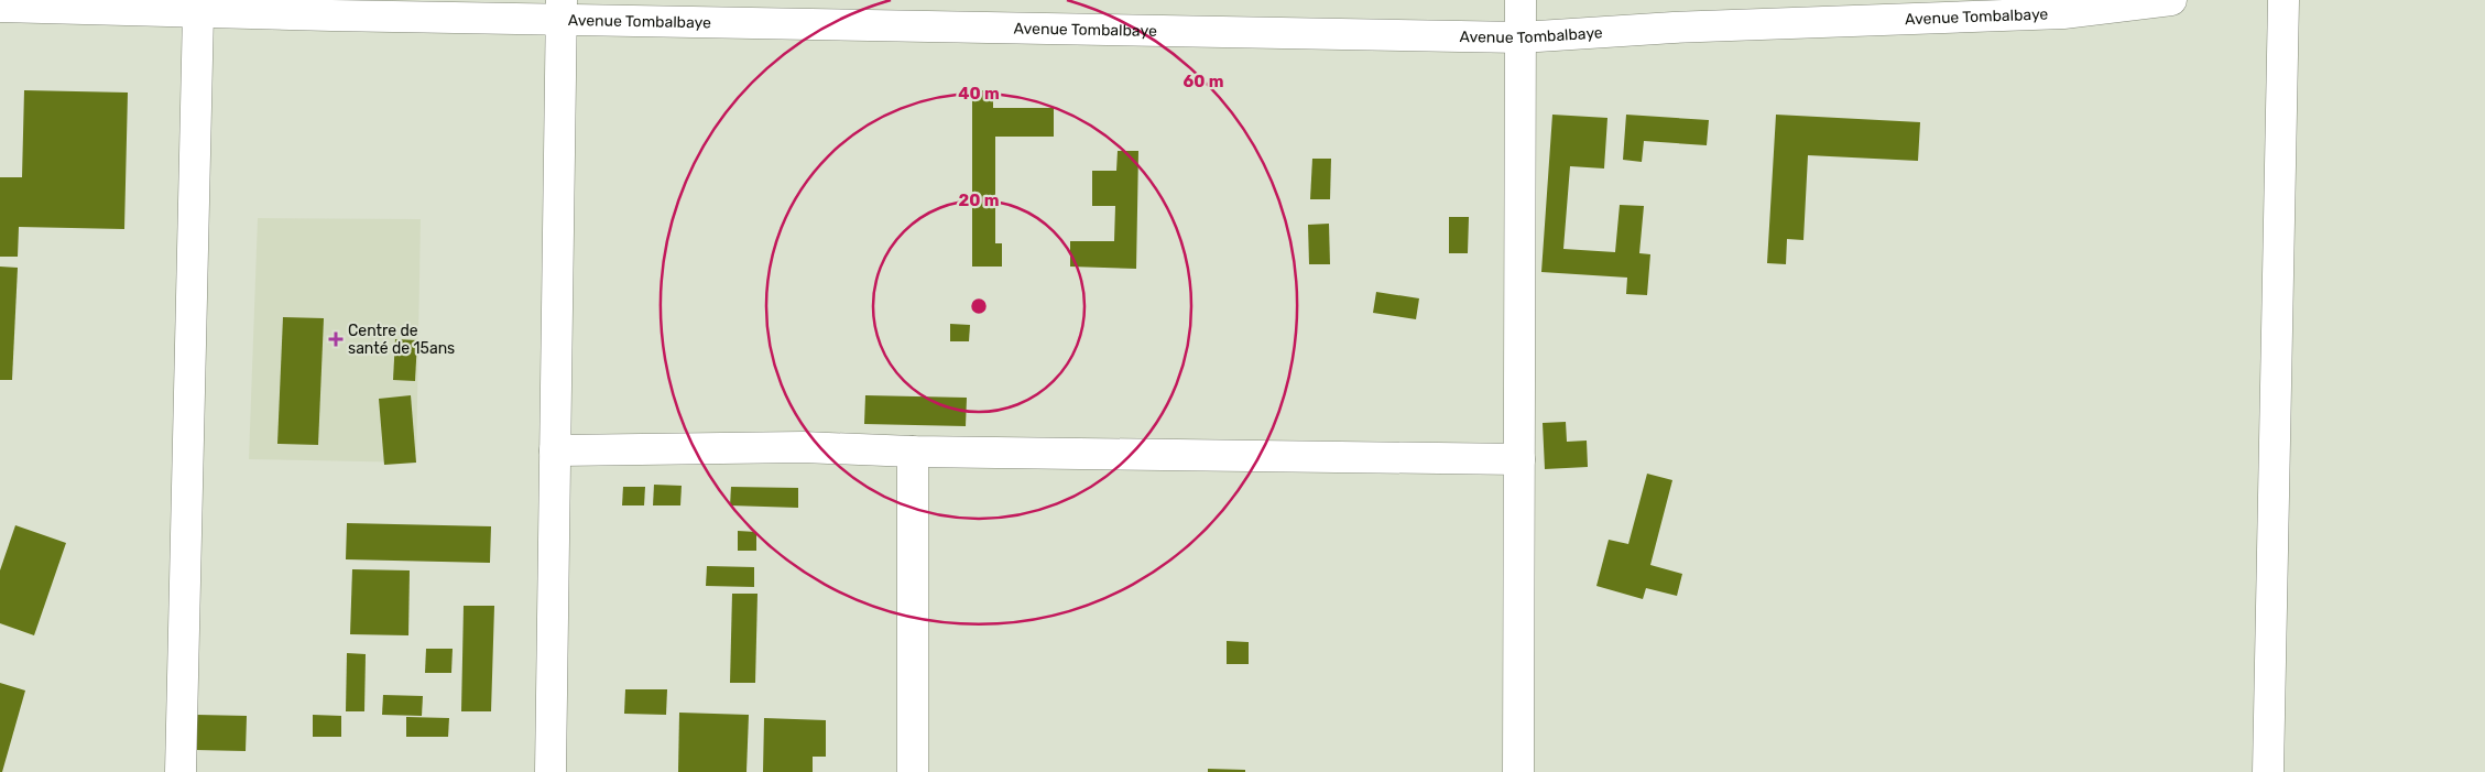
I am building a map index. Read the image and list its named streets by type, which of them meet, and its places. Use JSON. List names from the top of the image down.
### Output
{
  "streets": {
    "street": ["Avenue Tombalbaye"]
  },
  "places": {
    "health": ["Centre de santé de 15ans"]
  },
  "rings": ["60 m", "40 m", "20 m"]
}
